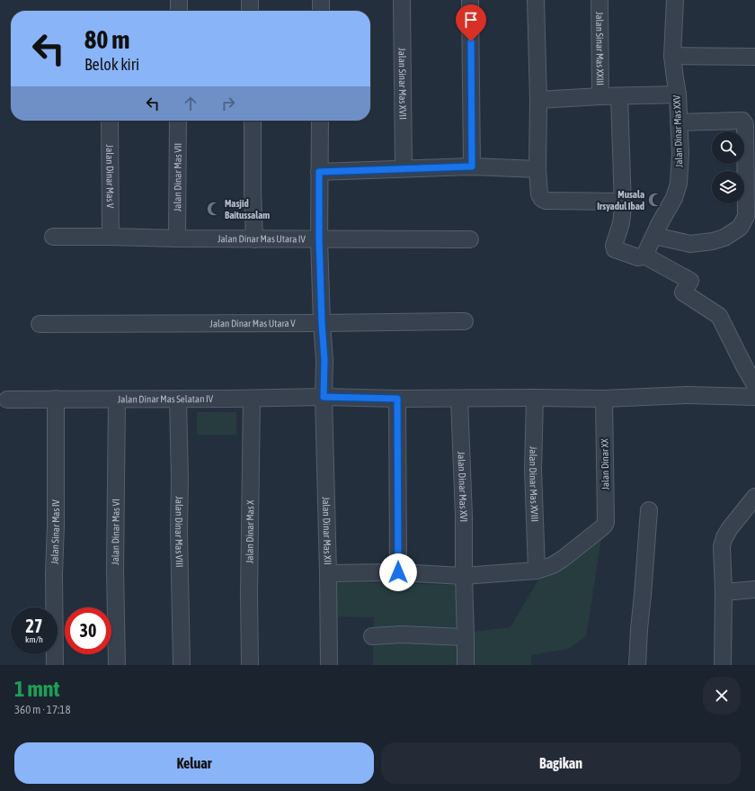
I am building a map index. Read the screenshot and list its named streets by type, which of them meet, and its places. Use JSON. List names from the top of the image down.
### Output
{
  "streets": {
    "street": [
      "Jalan Sinar Mas XXIII",
      "Jalan Sinar Mas XVII",
      "Jalan Dinar Mas XXV",
      "Jalan Dinar Mas V",
      "Jalan Dinar Mas VII",
      "Jalan Dinar Mas Utara IV",
      "Jalan Dinar Mas Utara V",
      "Jalan Dinar Mas Selatan IV",
      "Jalan Dinar XX",
      "Jalan Dinar Mas XVIII",
      "Jalan Dinar Mas XVI",
      "Jalan Dinar Mas XII",
      "Jalan Sinar Mas IV",
      "Jalan Dinar Mas VI",
      "Jalan Dinar Mas VIII",
      "Jalan Dinar Mas X"
    ]
  },
  "crossings": [
    ["Jalan Dinar Mas V", "Jalan Dinar Mas Utara IV"],
    ["Jalan Dinar Mas VII", "Jalan Dinar Mas Utara IV"],
    ["Jalan Dinar Mas Utara IV", "Jalan Dinar Mas XII"],
    ["Jalan Dinar Mas Utara V", "Jalan Dinar Mas XII"],
    ["Jalan Dinar Mas Selatan IV", "Jalan Dinar XX"],
    ["Jalan Dinar Mas Selatan IV", "Jalan Dinar Mas XVIII"],
    ["Jalan Dinar Mas Selatan IV", "Jalan Dinar Mas XVI"],
    ["Jalan Dinar Mas Selatan IV", "Jalan Dinar Mas XII"],
    ["Jalan Dinar Mas Selatan IV", "Jalan Sinar Mas IV"],
    ["Jalan Dinar Mas Selatan IV", "Jalan Dinar Mas VI"],
    ["Jalan Dinar Mas Selatan IV", "Jalan Dinar Mas VIII"],
    ["Jalan Dinar Mas Selatan IV", "Jalan Dinar Mas X"],
    ["Jalan Dinar XX", "Jalan Dinar Mas XVIII"]
  ],
  "places": {
    "mosque": ["Musala Irsyadul Ibad", "Masjid Baitussalam"]
  },
  "page": {
    "turn": ["80 m", "Belok kiri"],
    "speed": "27 km/h",
    "limit": "30",
    "heading": ["1 mnt", "360 m · 17:18"],
    "buttons": ["Keluar", "Bagikan"]
  }
}
